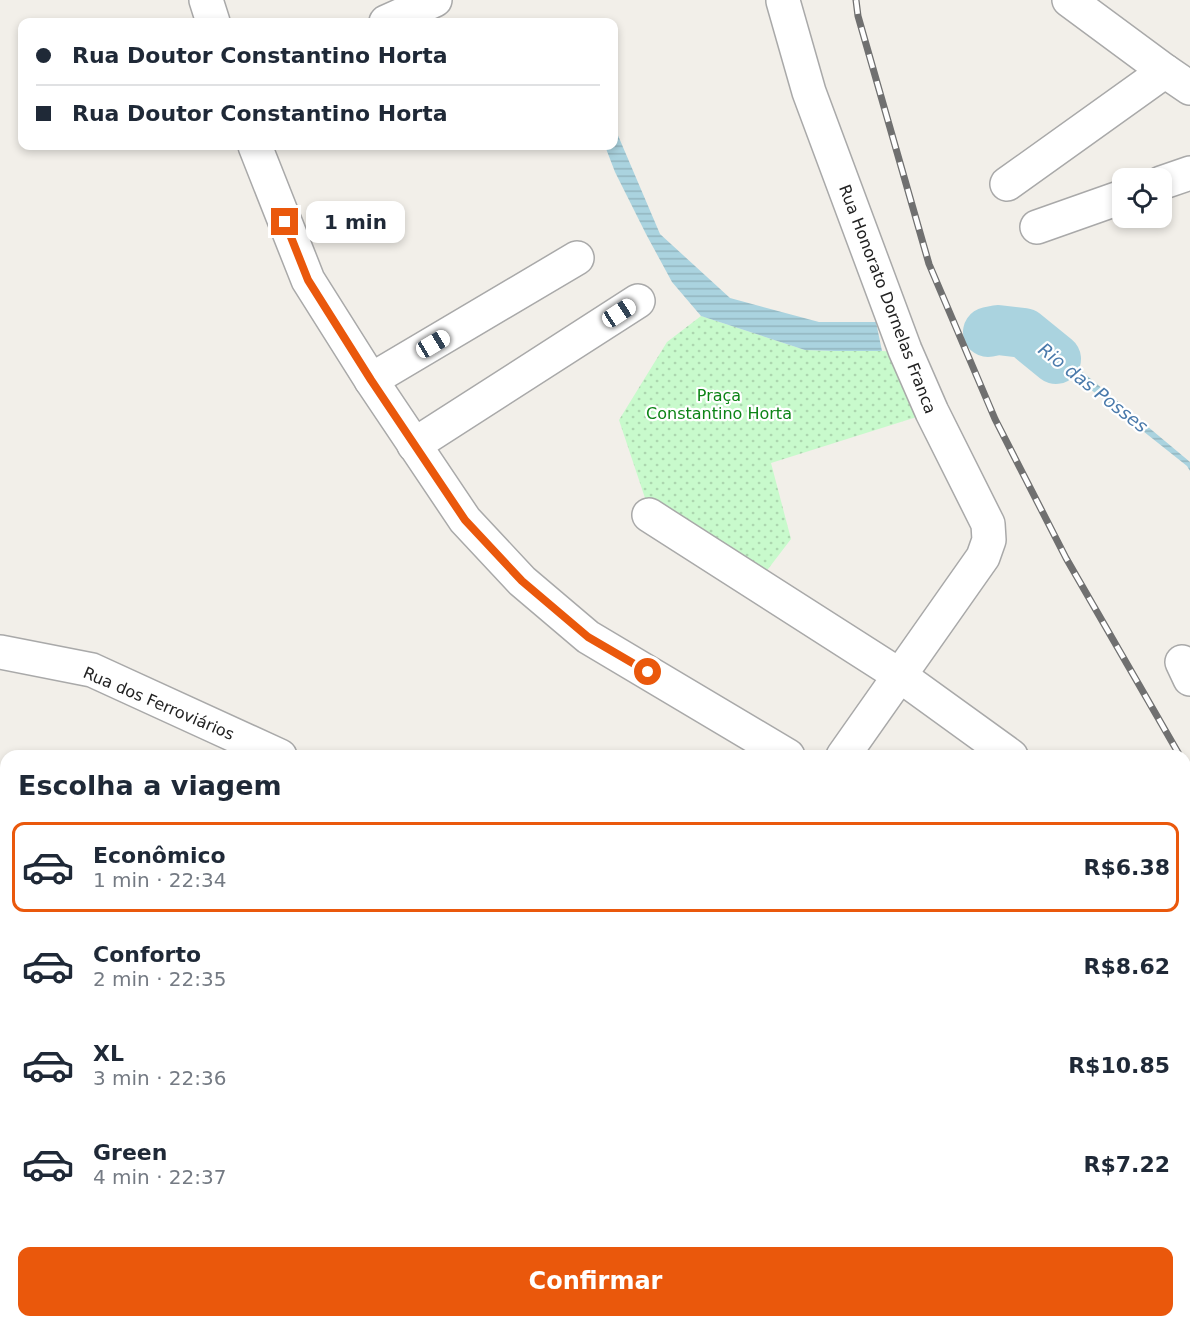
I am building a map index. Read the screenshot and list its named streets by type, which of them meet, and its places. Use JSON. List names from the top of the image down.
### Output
{
  "streets": {
    "street": ["Rua Honorato Dornelas Franca", "Rua dos Ferroviários"]
  },
  "water": ["Rio das Posses"],
  "parks": ["Praça Constantino Horta"],
  "page": {
    "banner": ["Rua Doutor Constantino Horta", "Rua Doutor Constantino Horta"],
    "bubble": "1 min",
    "heading": "Escolha a viagem",
    "list": [
      {
        "name": "Econômico",
        "note": "1 min · 22:34",
        "value": "R$6.38"
      },
      {
        "name": "Conforto",
        "note": "2 min · 22:35",
        "value": "R$8.62"
      },
      {
        "name": "XL",
        "note": "3 min · 22:36",
        "value": "R$10.85"
      },
      {
        "name": "Green",
        "note": "4 min · 22:37",
        "value": "R$7.22"
      }
    ],
    "buttons": "Confirmar"
  }
}
